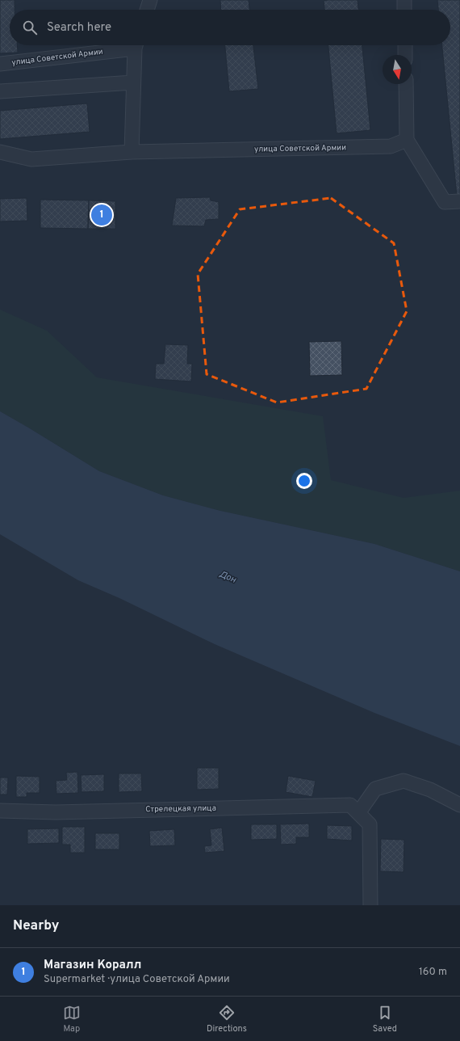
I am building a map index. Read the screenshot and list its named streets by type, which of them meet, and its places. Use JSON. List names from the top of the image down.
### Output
{
  "streets": {
    "street": ["улица Советской Армии", "Стрелецкая улица"]
  },
  "water": ["Дон"],
  "north": "bottom",
  "page": {
    "search": "Search here",
    "pins": "1",
    "heading": "Nearby",
    "list": [
      {
        "mark": "1",
        "name": "Магазин Коралл",
        "note": "Supermarket · улица Советской Армии",
        "value": "160 m"
      }
    ],
    "nav": ["Map", "Directions", "Saved"]
  }
}
